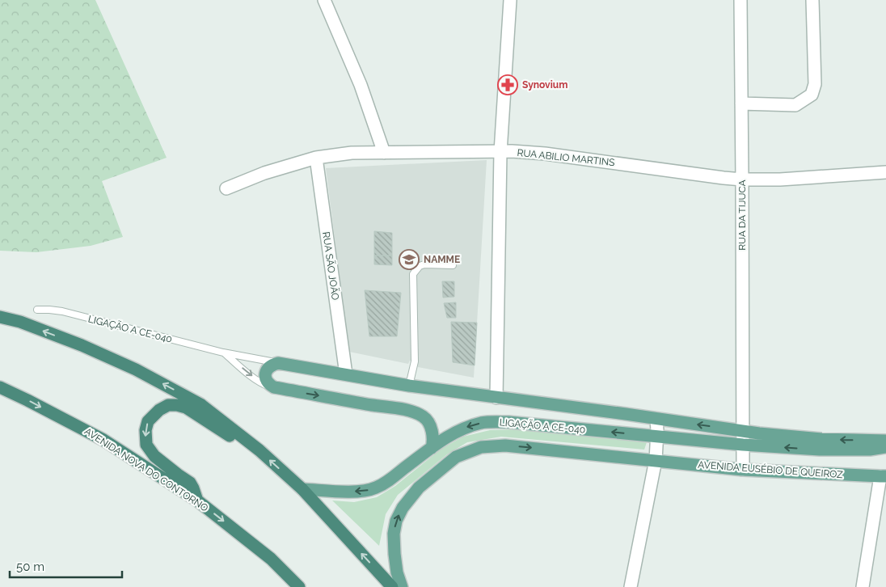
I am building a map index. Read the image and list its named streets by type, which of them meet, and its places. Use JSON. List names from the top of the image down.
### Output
{
  "streets": {
    "highway": ["AVENIDA NOVA DO CONTORNO"],
    "main road": ["LIGAÇÃO A CE-040", "AVENIDA EUSÉBIO DE QUEIROZ"],
    "street": ["RUA ABILIO MARTINS", "RUA DA TIJUCA", "RUA SÃO JOÃO"]
  },
  "crossings": [
    ["RUA ABILIO MARTINS", "RUA DA TIJUCA"],
    ["RUA ABILIO MARTINS", "RUA SÃO JOÃO"],
    ["RUA DA TIJUCA", "AVENIDA EUSÉBIO DE QUEIROZ"]
  ],
  "places": {
    "pharmacy": ["Synovium"],
    "school or university": ["NAMME"]
  },
  "scale_bar": "50 m"
}
